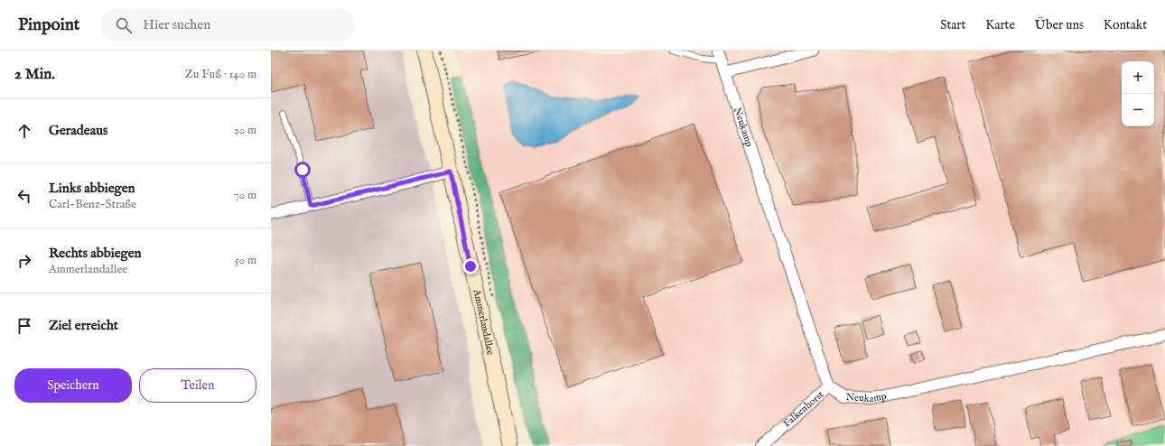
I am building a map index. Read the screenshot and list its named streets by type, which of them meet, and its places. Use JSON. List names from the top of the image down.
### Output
{
  "streets": {
    "main road": ["Ammerlandallee"],
    "street": ["Neukamp", "Falkenhorst"]
  },
  "crossings": [
    ["Neukamp", "Falkenhorst"]
  ],
  "page": {
    "header": "Pinpoint",
    "search": "Hier suchen",
    "nav": [
      "Start",
      "Karte",
      "Über uns",
      "Kontakt"
    ],
    "heading": ["2 Min.", "Zu Fuß · 140 m"],
    "map_buttons": ["+", "−"],
    "list": [
      ["Geradeaus", "20 m"],
      ["Links abbiegen", "Carl-Benz-Straße", "70 m"],
      ["Rechts abbiegen", "Ammerlandallee", "50 m"],
      "Ziel erreicht"
    ],
    "buttons": ["Speichern", "Teilen"]
  }
}
